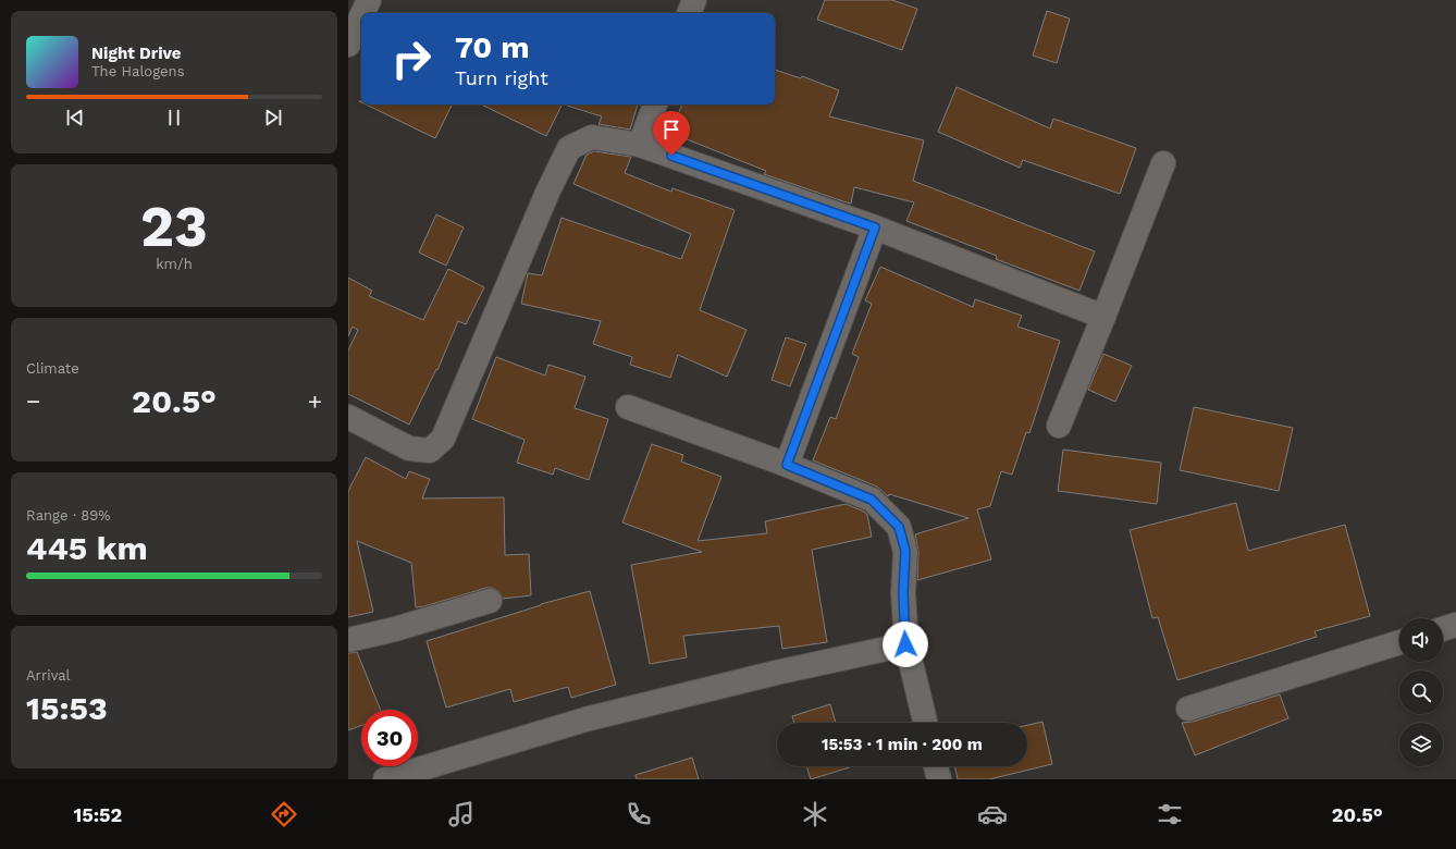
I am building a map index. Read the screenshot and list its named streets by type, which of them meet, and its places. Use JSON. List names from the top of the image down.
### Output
{
  "page": {
    "turn": ["70 m", "Turn right"],
    "song": ["Night Drive", "The Halogens"],
    "tile": [
      ["23", "km/h"],
      "Climate",
      ["Range · 89%", "445 km"],
      ["Arrival", "15:53"]
    ],
    "heat": ["−", "20.5°", "+"],
    "limit": "30",
    "trip": "15:53 · 1 min · 200 m",
    "tabs": ["15:52", "20.5°"]
  }
}
